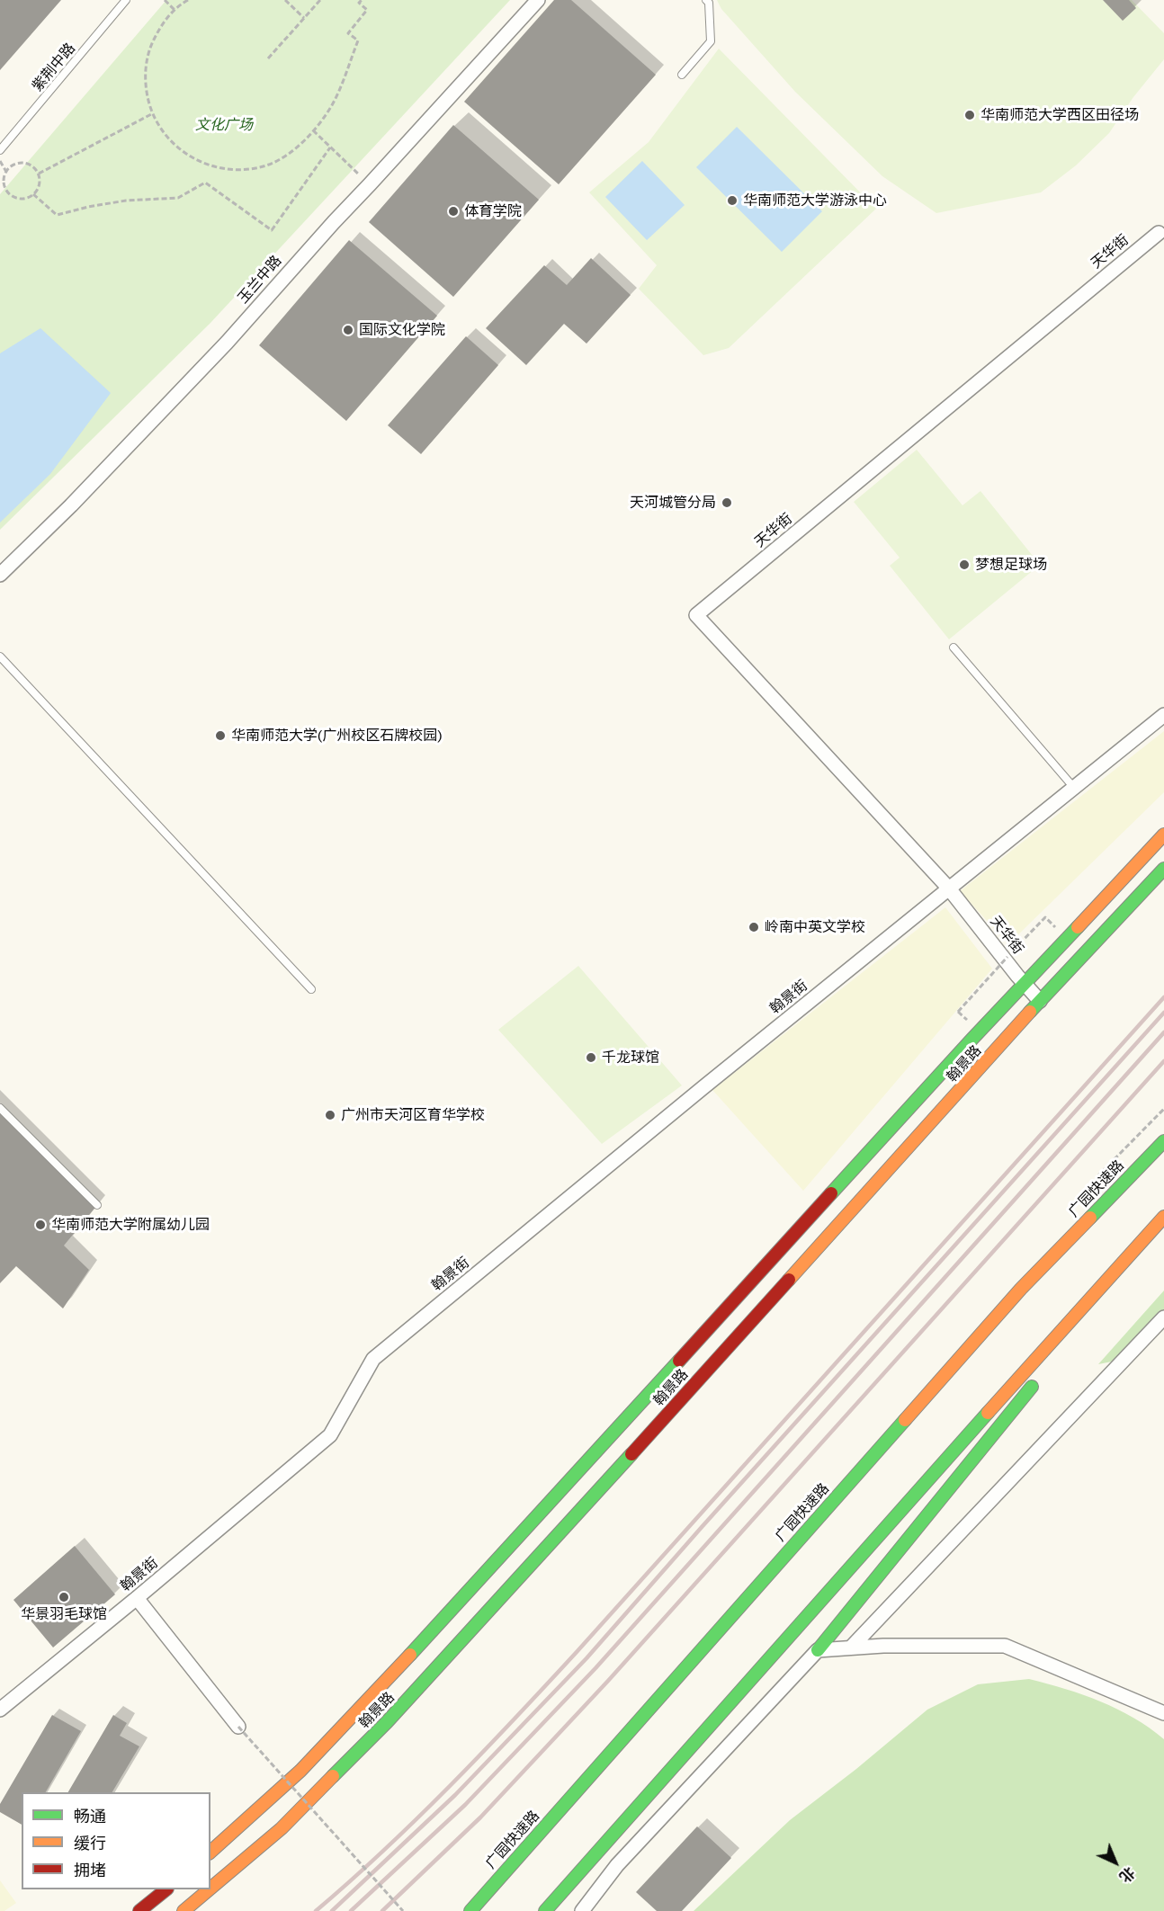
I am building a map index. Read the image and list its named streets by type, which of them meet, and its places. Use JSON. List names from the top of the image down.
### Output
{
  "streets": {
    "main road": ["翰景路", "广园快速路"],
    "street": ["天华街", "玉兰中路", "翰景街"],
    "lane": ["紫荆中路"]
  },
  "crossings": [
    ["天华街", "翰景街"],
    ["天华街", "翰景路"]
  ],
  "parks": ["文化广场"],
  "places": [
    "华南师范大学西区田径场",
    "华南师范大学游泳中心",
    "体育学院",
    "国际文化学院",
    "天河城管分局",
    "梦想足球场",
    "华南师范大学(广州校区石牌校园)",
    "岭南中英文学校",
    "千龙球馆",
    "广州市天河区育华学校",
    "华南师范大学附属幼儿园",
    "华景羽毛球馆"
  ],
  "legend": ["畅通", "缓行", "拥堵"],
  "north": "bottom right"
}
